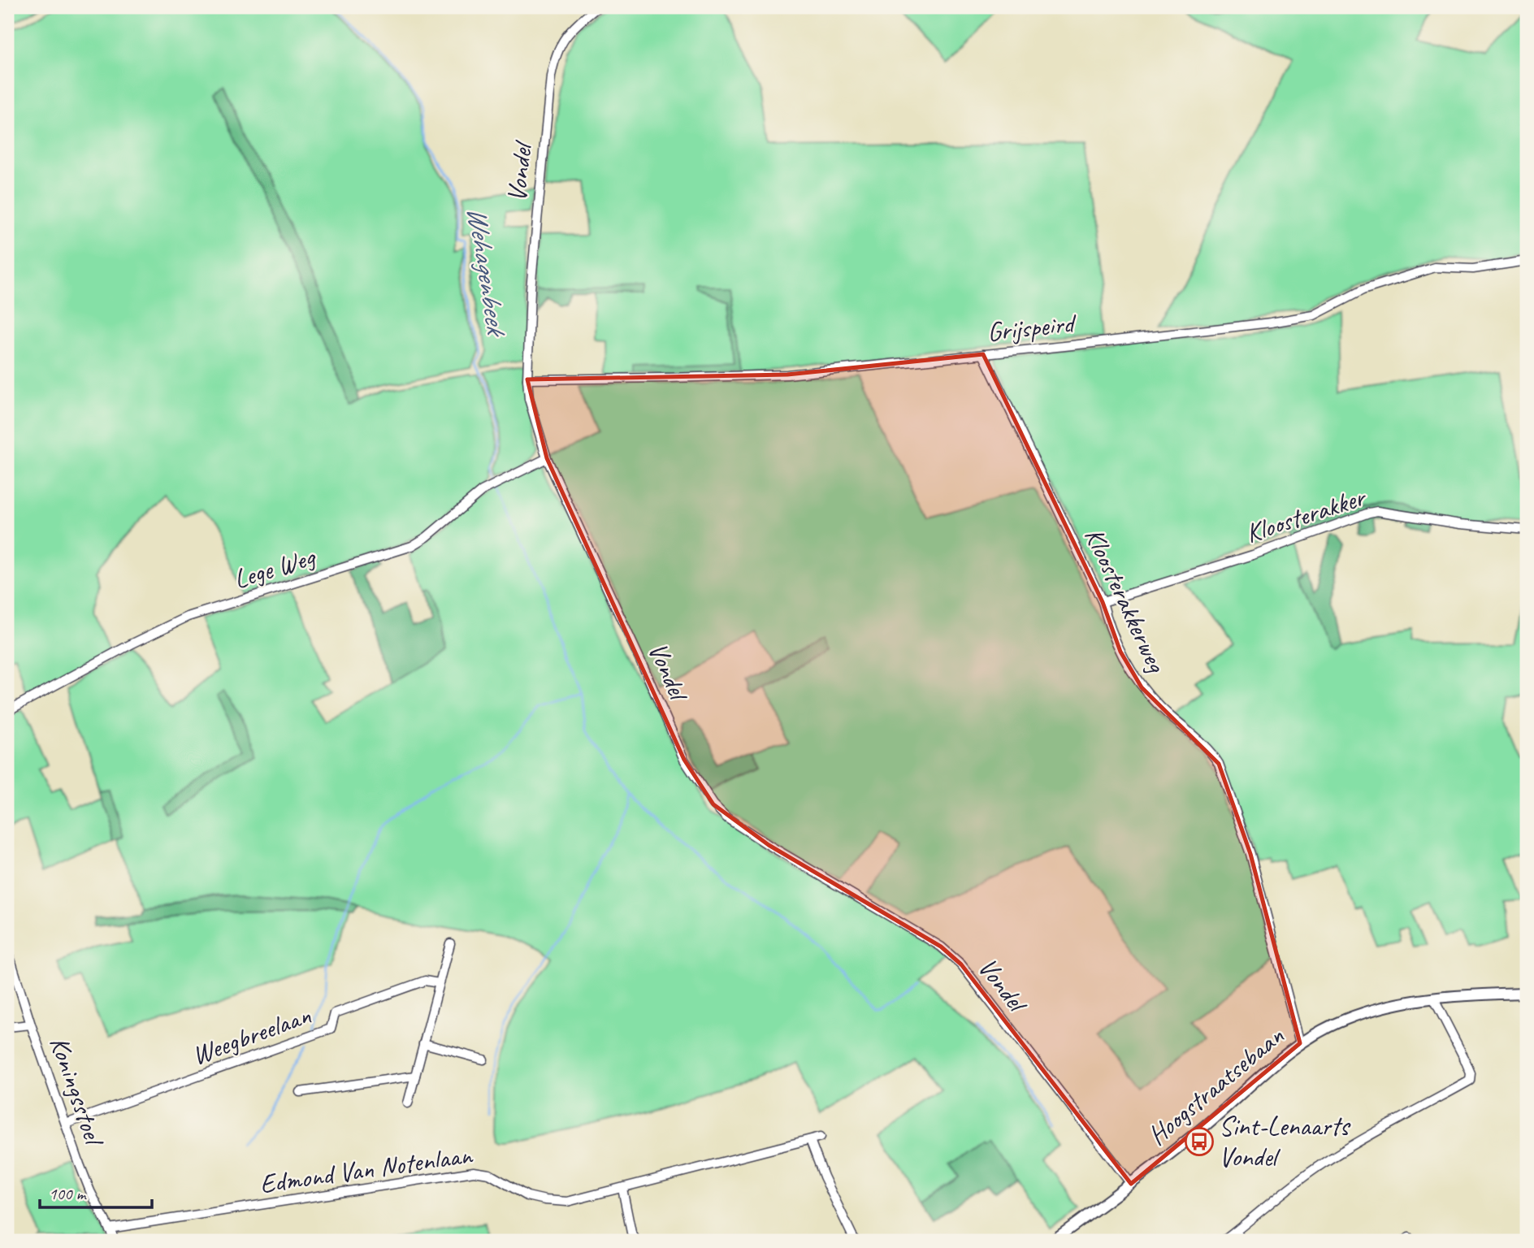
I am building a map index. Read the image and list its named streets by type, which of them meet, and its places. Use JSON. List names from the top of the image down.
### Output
{
  "streets": {
    "main road": ["Hoogstraatsebaan"],
    "street": [
      "Vondel",
      "Grijspeird",
      "Kloosterakker",
      "Lege Weg",
      "Kloosterakkerweg",
      "Weegbreelaan",
      "Koningsstoel",
      "Edmond Van Notenlaan"
    ]
  },
  "crossings": [
    ["Vondel", "Grijspeird"],
    ["Vondel", "Lege Weg"],
    ["Vondel", "Hoogstraatsebaan"],
    ["Grijspeird", "Kloosterakkerweg"],
    ["Kloosterakker", "Kloosterakkerweg"],
    ["Kloosterakkerweg", "Hoogstraatsebaan"],
    ["Weegbreelaan", "Koningsstoel"],
    ["Koningsstoel", "Edmond Van Notenlaan"]
  ],
  "water": ["Wehagenbeek"],
  "places": {
    "bus stop": ["Sint-Lenaarts Vondel"]
  },
  "scale_bar": "100 m"
}
